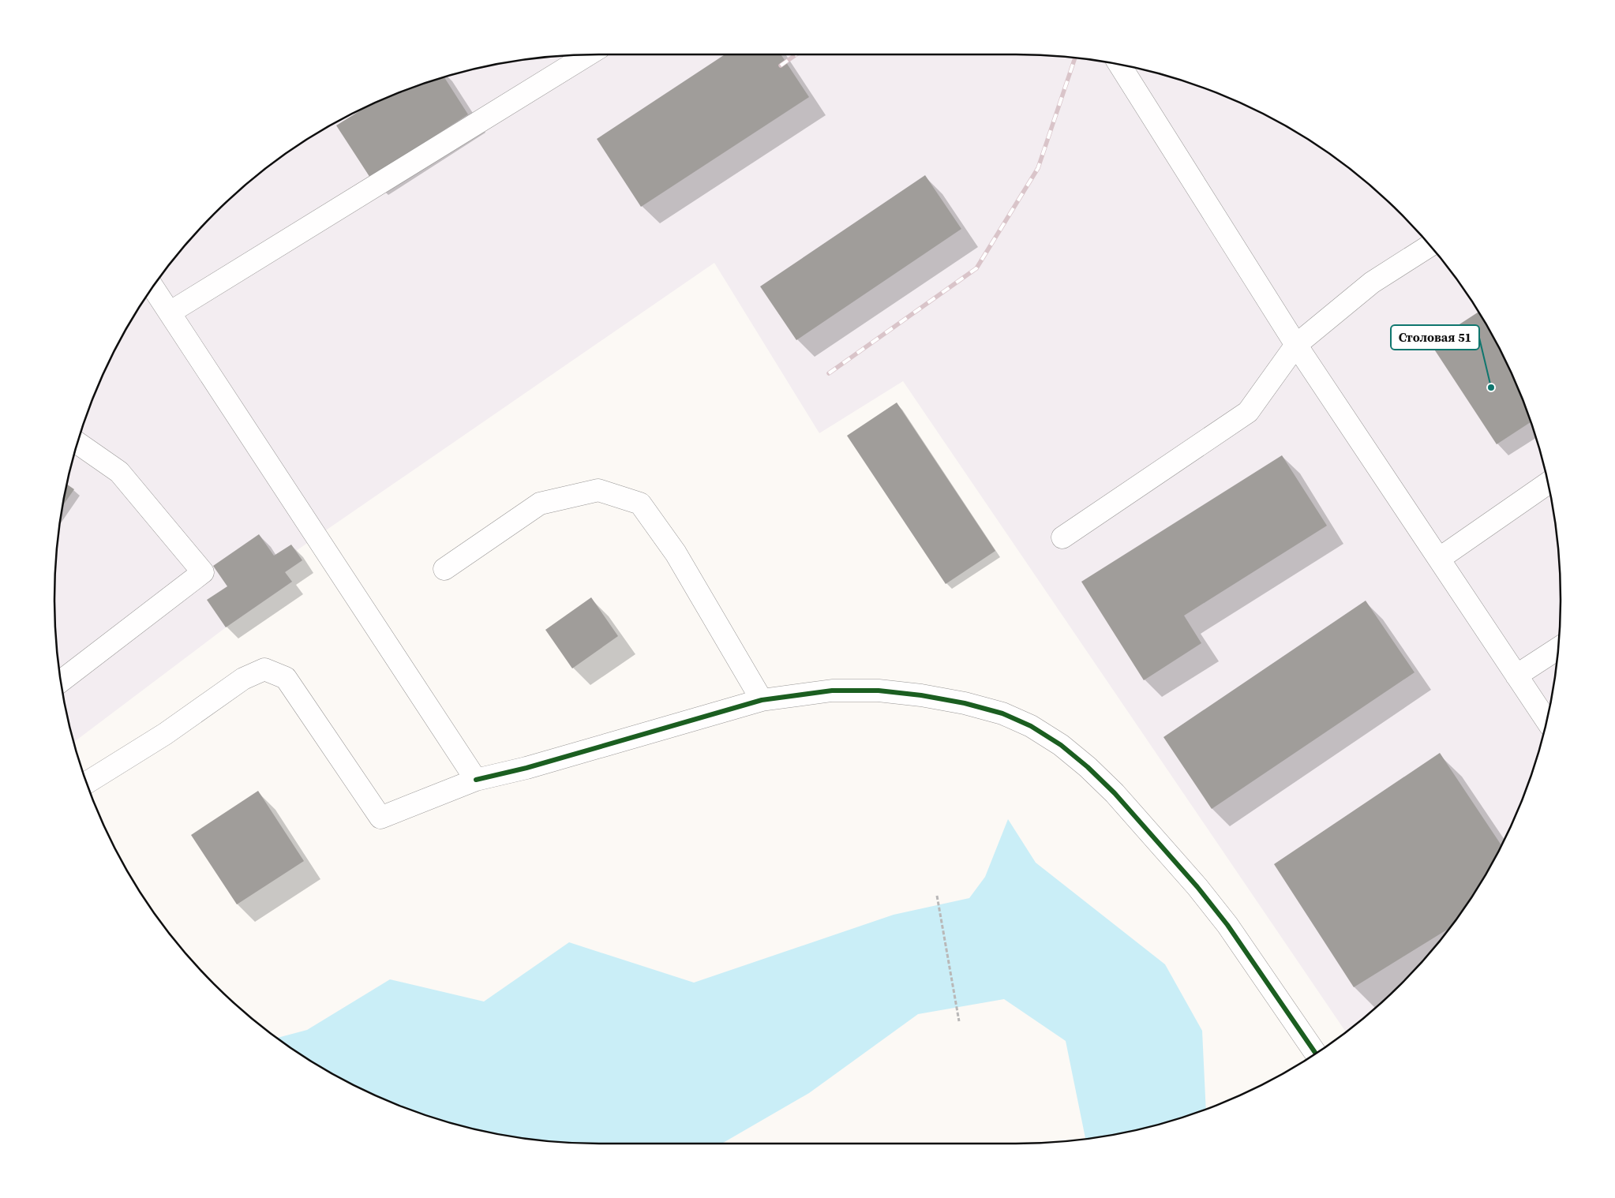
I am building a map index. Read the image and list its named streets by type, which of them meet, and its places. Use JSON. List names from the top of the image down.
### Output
{
  "places": ["Столовая 51"]
}
